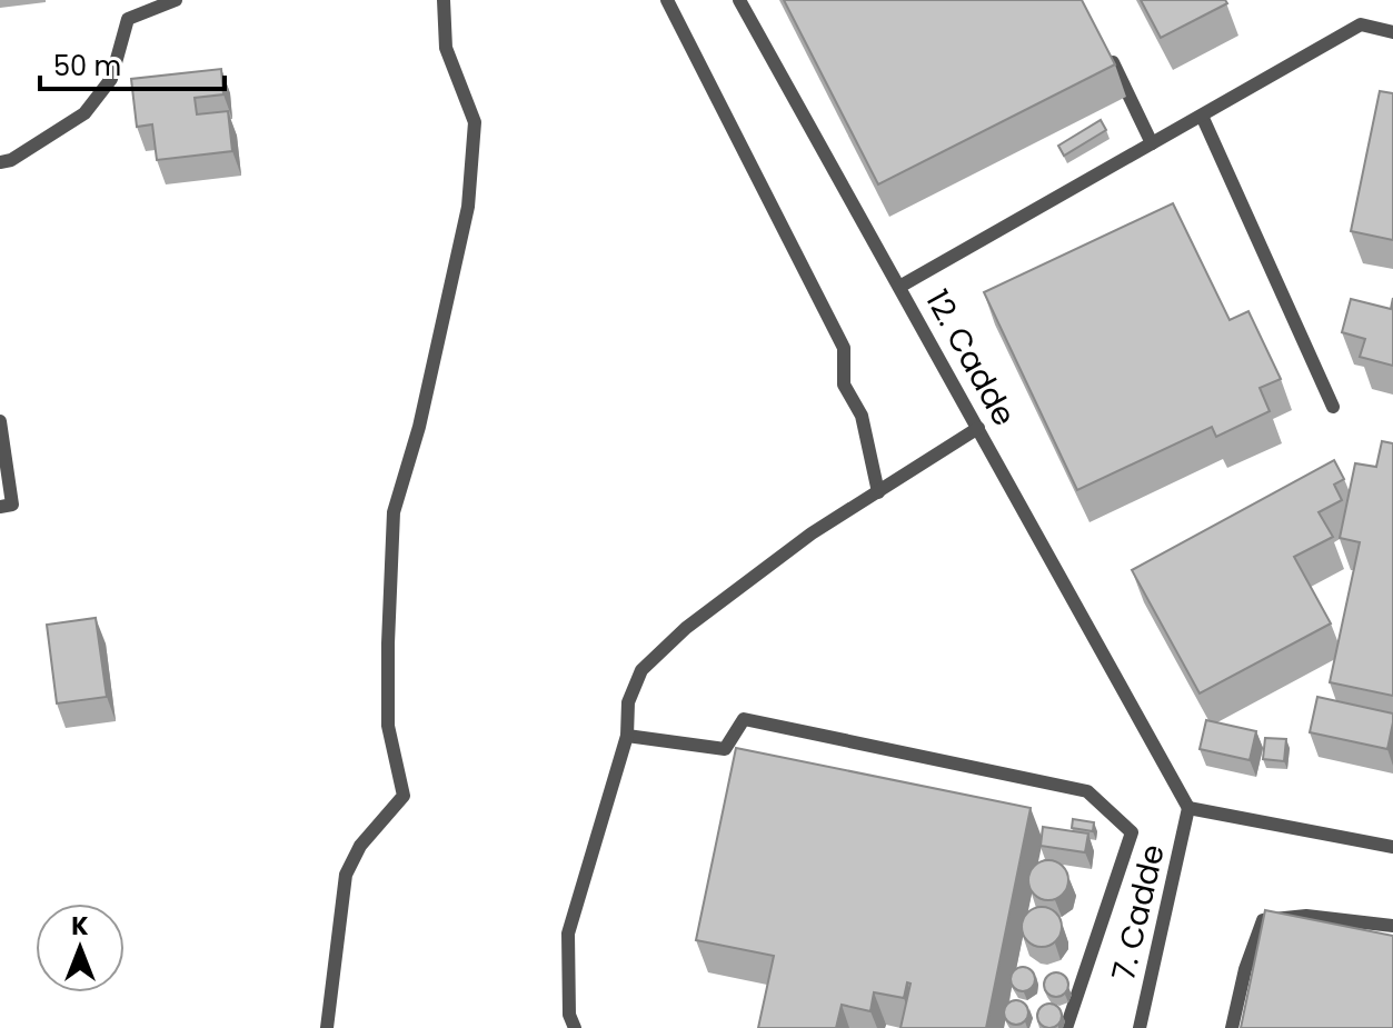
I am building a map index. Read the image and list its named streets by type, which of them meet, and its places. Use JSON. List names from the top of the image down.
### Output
{
  "streets": {
    "lane": ["12. Cadde", "7. Cadde"]
  },
  "crossings": [
    ["12. Cadde", "7. Cadde"]
  ],
  "scale_bar": "50 m",
  "north": "top"
}
